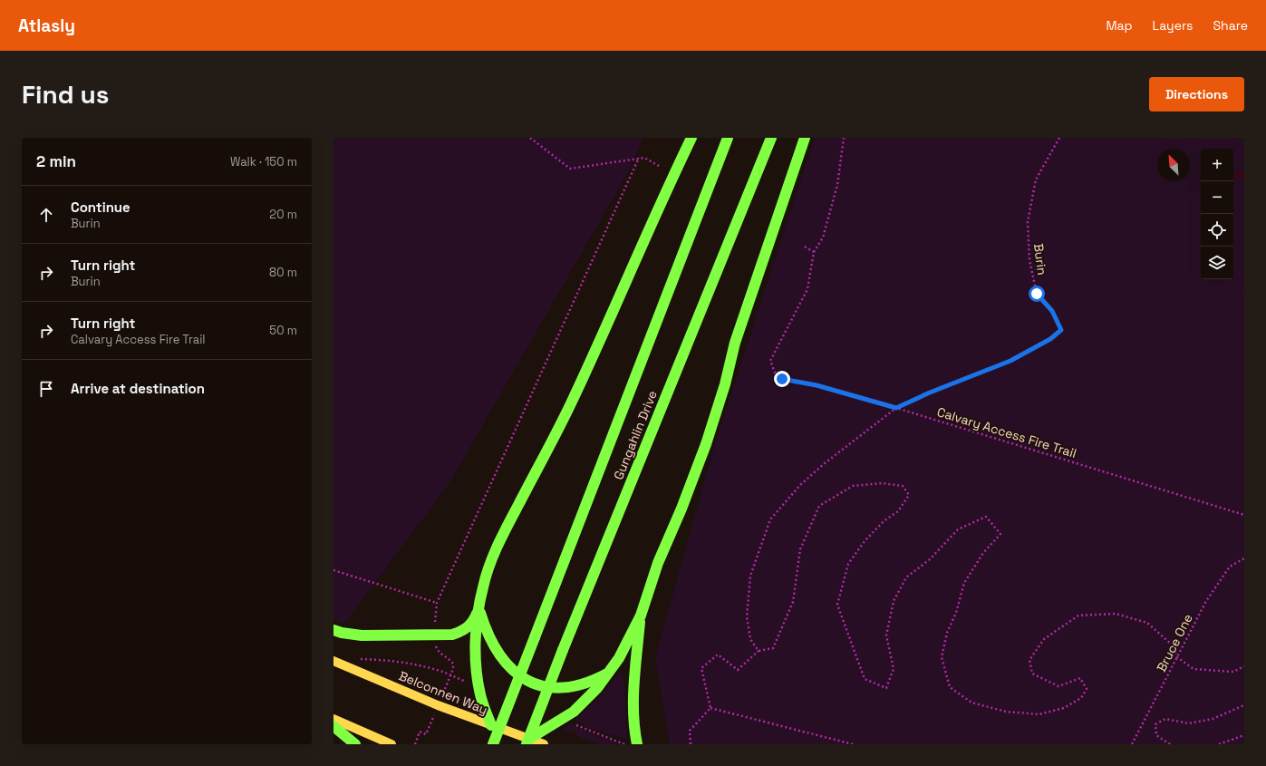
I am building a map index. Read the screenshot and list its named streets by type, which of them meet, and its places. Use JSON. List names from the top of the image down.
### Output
{
  "streets": {
    "highway": ["Gungahlin Drive"],
    "main road": ["Belconnen Way"],
    "path": ["Burin", "Calvary Access Fire Trail", "Bruce One"]
  },
  "crossings": [
    ["Burin", "Calvary Access Fire Trail"],
    ["Gungahlin Drive", "Belconnen Way"]
  ],
  "north": "top left",
  "page": {
    "header": "Atlasly",
    "nav": ["Map", "Layers", "Share"],
    "buttons": "Directions",
    "title": "Find us",
    "heading": ["2 min", "Walk · 150 m"],
    "map_buttons": ["+", "−"],
    "list": [
      ["Continue", "Burin", "20 m"],
      ["Turn right", "Burin", "80 m"],
      ["Turn right", "Calvary Access Fire Trail", "50 m"],
      "Arrive at destination"
    ]
  }
}
